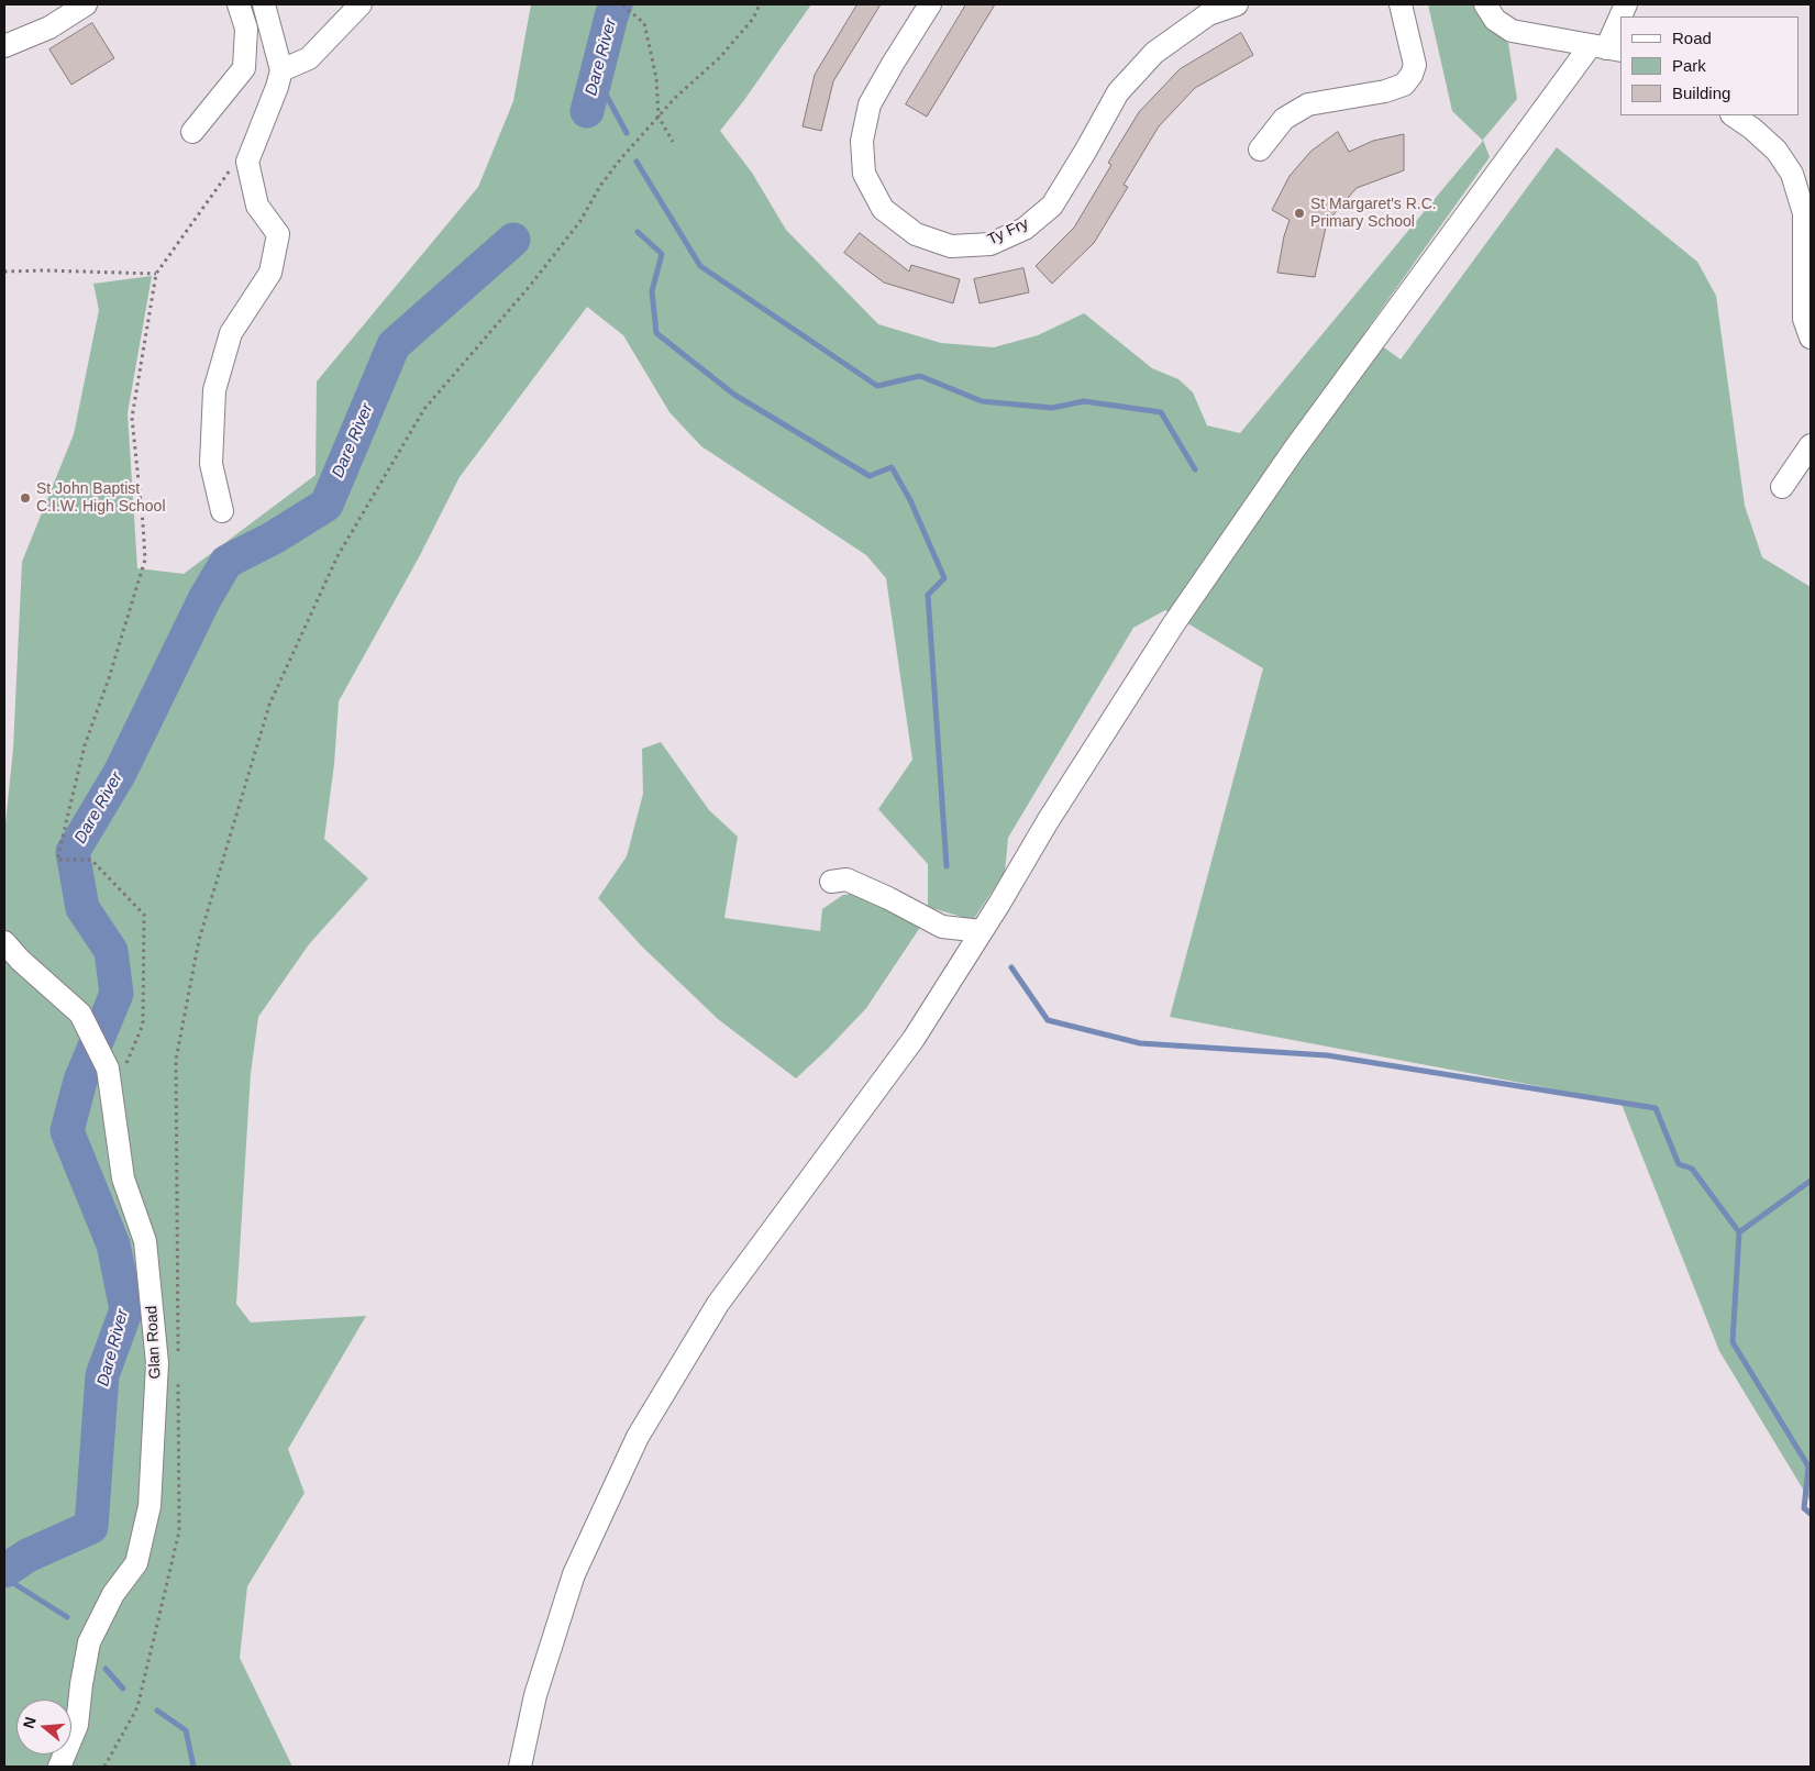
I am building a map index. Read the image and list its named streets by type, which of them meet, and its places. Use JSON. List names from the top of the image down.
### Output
{
  "streets": {
    "street": ["Ty Fry", "Glan Road"]
  },
  "water": ["Dare River"],
  "places": ["St Margaret's R.C. Primary School", "St John Baptist C.I.W. High School"],
  "legend": ["Road", "Park", "Building"],
  "north": "left"
}
